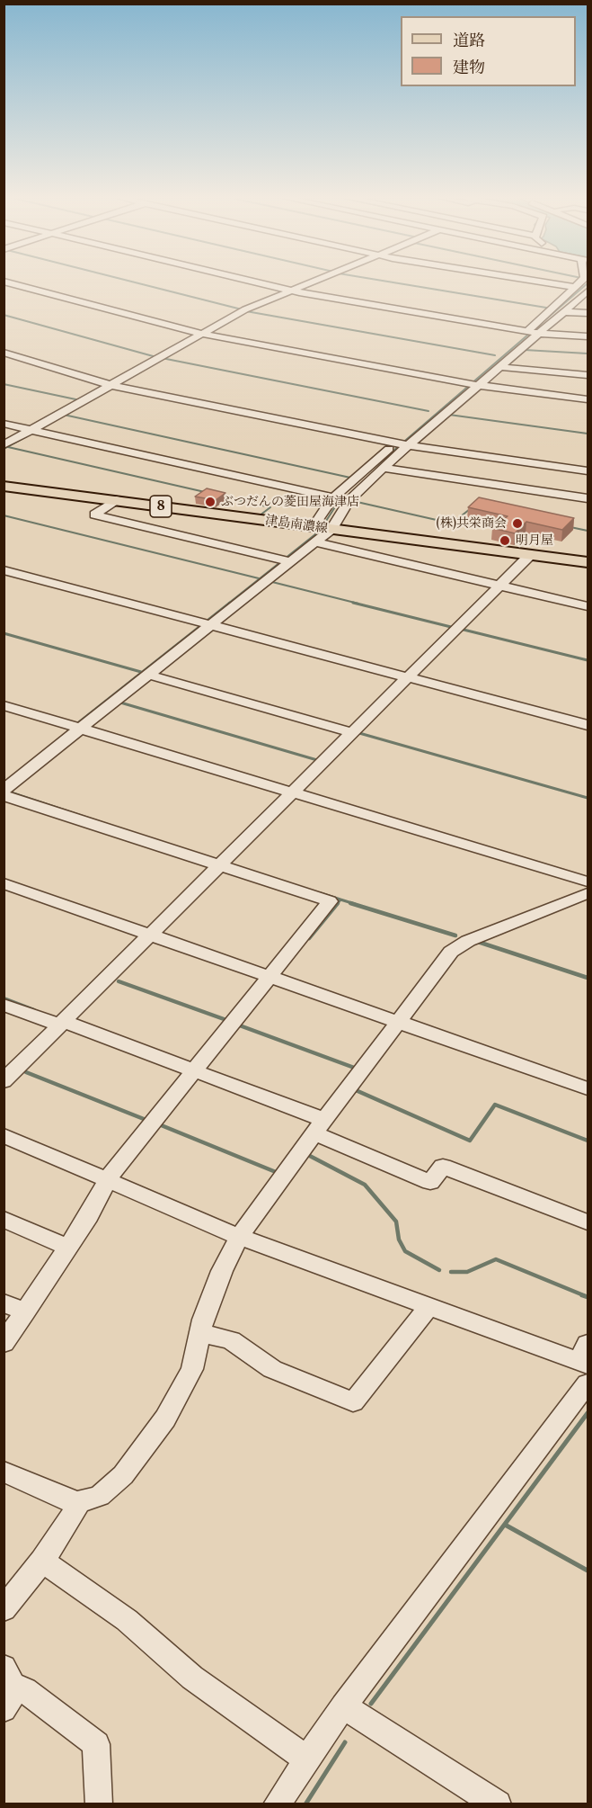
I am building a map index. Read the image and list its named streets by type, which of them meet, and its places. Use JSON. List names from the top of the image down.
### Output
{
  "streets": {
    "main road": ["8", "津島南濃線"]
  },
  "places": ["ぶつだんの菱田屋海津店", "(株)共栄商会", "明月屋"],
  "legend": ["道路", "建物"]
}
